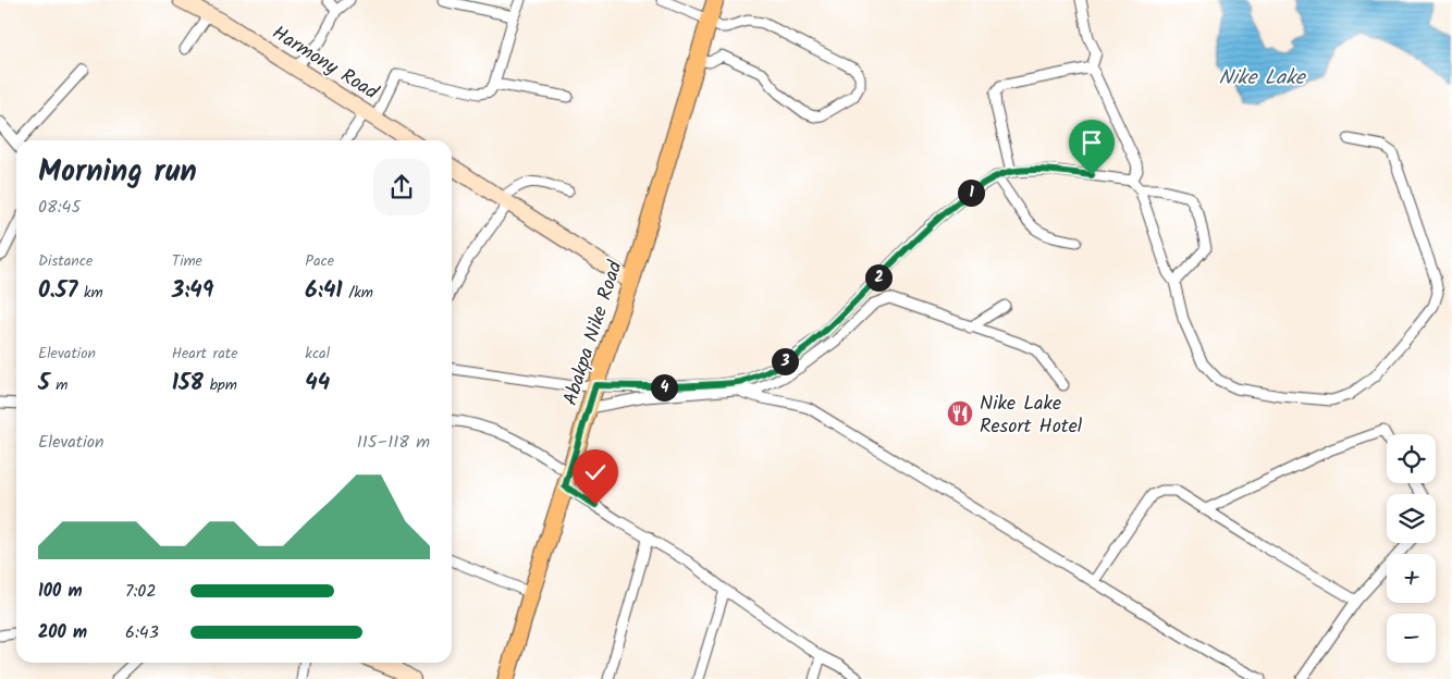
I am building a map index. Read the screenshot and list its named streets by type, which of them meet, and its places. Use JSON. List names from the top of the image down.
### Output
{
  "streets": {
    "main road": ["Harmony Road", "Abakpa Nike Road"]
  },
  "water": ["Nike Lake"],
  "places": {
    "restaurant": ["Nike Lake Resort Hotel"]
  },
  "page": {
    "heading": ["Morning run", "08:45"],
    "pins": [
      "1",
      "2",
      "3",
      "4"
    ],
    "stats": [
      ["Distance", "0.57 km"],
      ["Time", "3:49"],
      ["Pace", "6:41 /km"],
      ["Elevation", "5 m"],
      ["Heart rate", "158 bpm"],
      ["kcal", "44"]
    ],
    "chart": ["Elevation", "115–118 m"],
    "map_buttons": ["+", "−"],
    "list": [
      {
        "name": "100 m",
        "note": "7:02"
      },
      {
        "name": "200 m",
        "note": "6:43"
      }
    ]
  }
}
